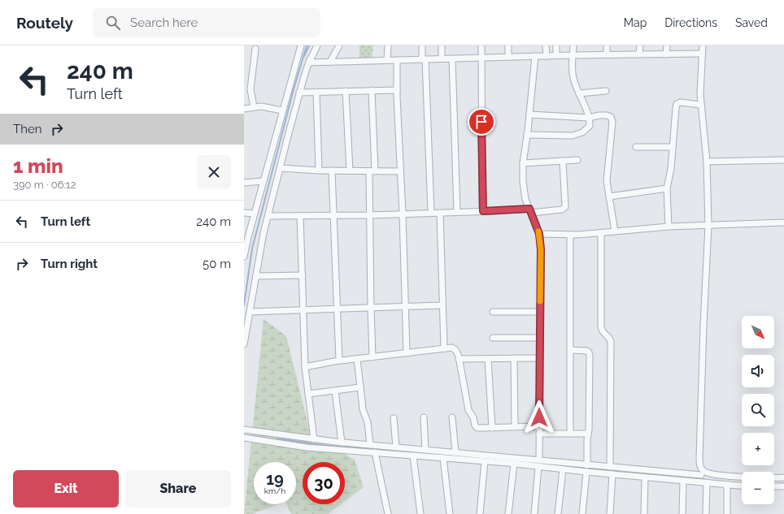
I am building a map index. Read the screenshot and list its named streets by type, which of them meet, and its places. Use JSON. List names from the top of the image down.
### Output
{
  "north": "bottom right",
  "page": {
    "header": "Routely",
    "search": "Search here",
    "nav": ["Map", "Directions", "Saved"],
    "turn": ["240 m", "Turn left"],
    "then": "Then",
    "heading": ["1 min", "390 m · 06:12"],
    "list": [
      {
        "name": "Turn left",
        "value": "240 m"
      },
      {
        "name": "Turn right",
        "value": "50 m"
      }
    ],
    "map_buttons": ["+", "−"],
    "speed": "19 km/h",
    "limit": "30",
    "buttons": ["Exit", "Share"]
  }
}
